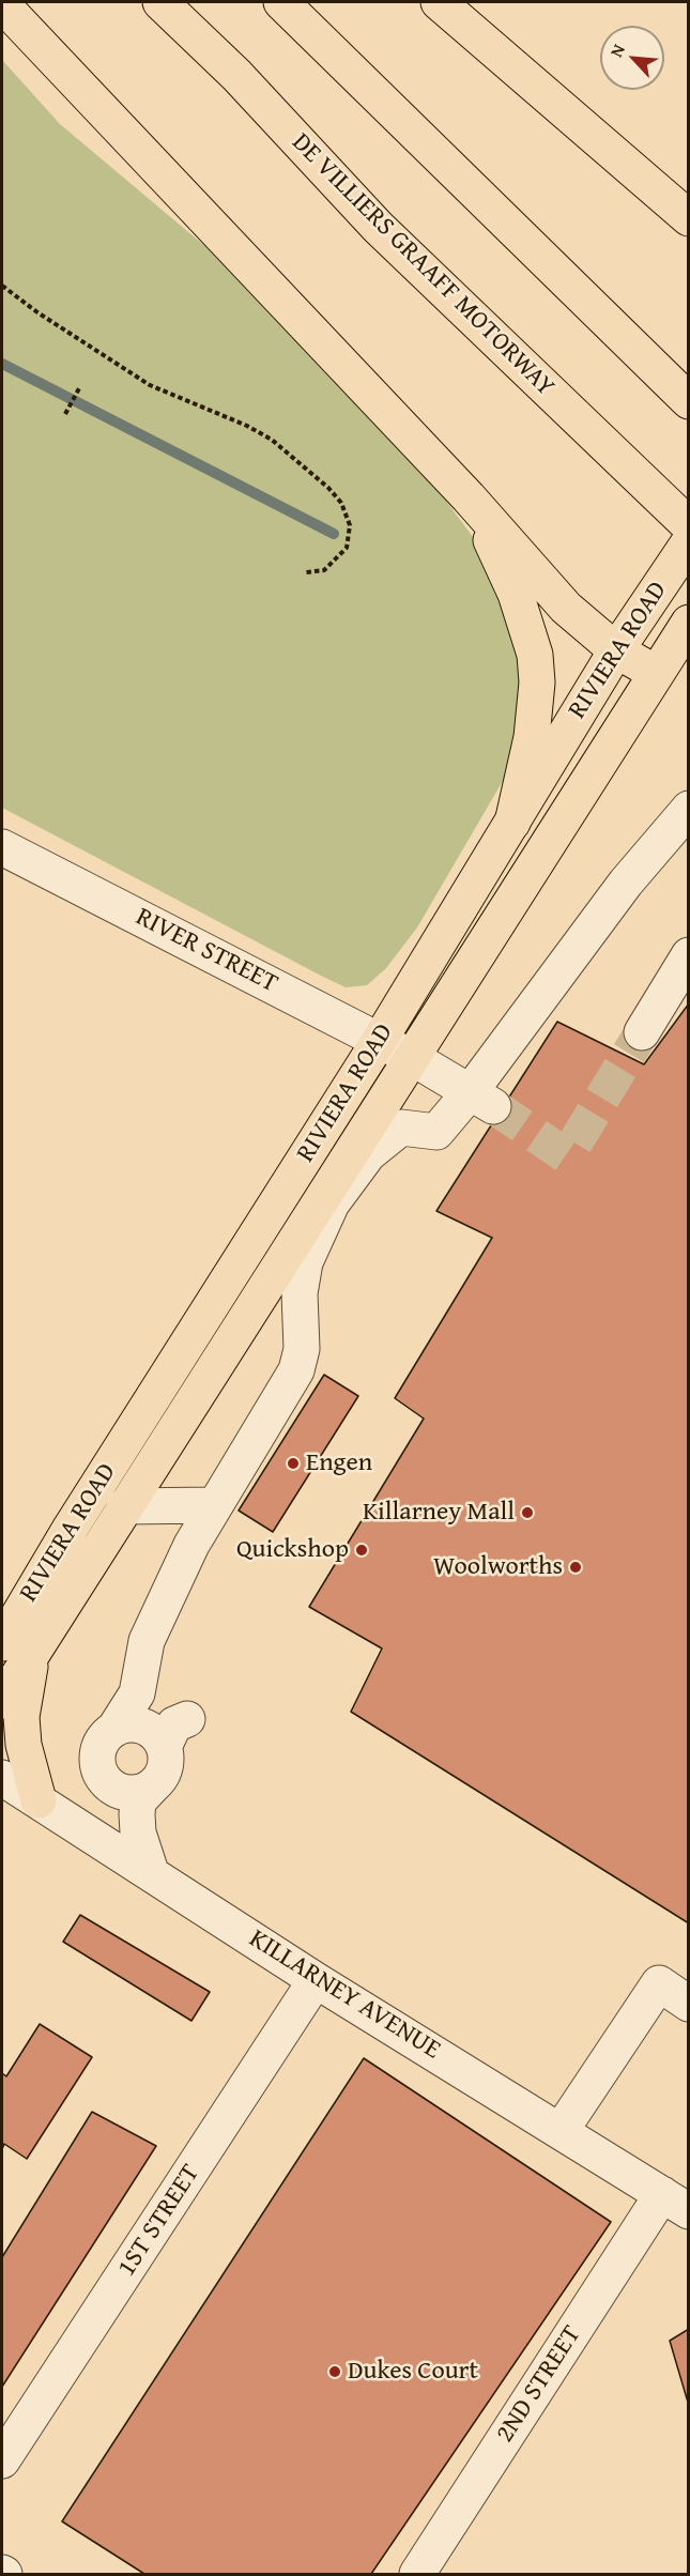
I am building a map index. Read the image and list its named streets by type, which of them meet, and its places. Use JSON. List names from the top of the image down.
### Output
{
  "streets": {
    "main road": ["DE VILLIERS GRAAFF MOTORWAY", "RIVIERA ROAD"],
    "street": [
      "RIVER STREET",
      "KILLARNEY AVENUE",
      "1ST STREET",
      "2ND STREET"
    ]
  },
  "crossings": [
    ["RIVIERA ROAD", "RIVER STREET"],
    ["KILLARNEY AVENUE", "1ST STREET"],
    ["KILLARNEY AVENUE", "2ND STREET"]
  ],
  "places": [
    "Engen",
    "Killarney Mall",
    "Quickshop",
    "Woolworths",
    "Dukes Court"
  ],
  "north": "top left"
}
